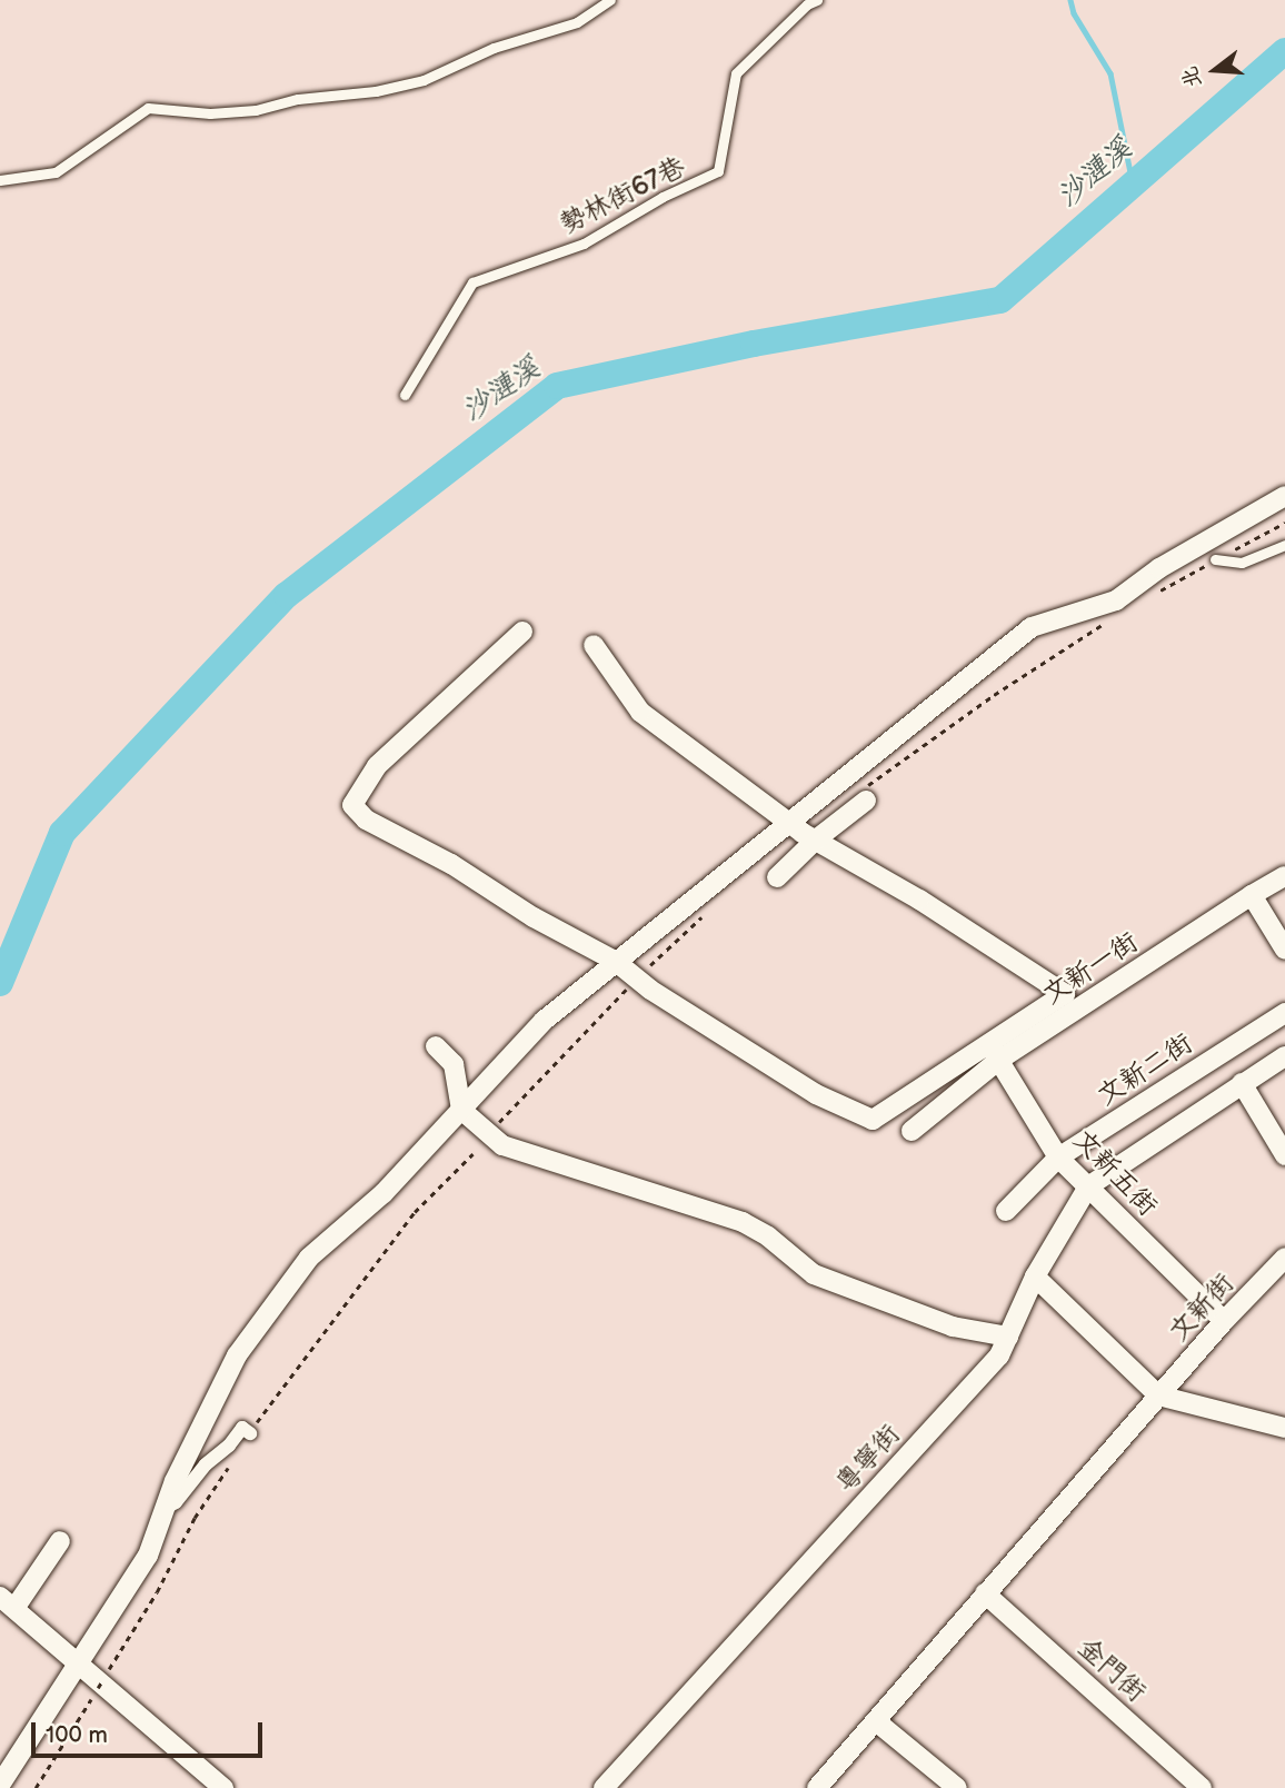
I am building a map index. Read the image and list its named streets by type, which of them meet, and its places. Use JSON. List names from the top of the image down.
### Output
{
  "streets": {
    "street": [
      "文新一街",
      "文新二街",
      "文新五街",
      "文新街",
      "粵寧街",
      "金門街"
    ],
    "lane": ["勢林街67巷"]
  },
  "crossings": [
    ["文新一街", "文新五街"],
    ["文新二街", "文新五街"],
    ["文新五街", "文新街"]
  ],
  "water": ["沙漣溪"],
  "scale_bar": "100 m",
  "north": "left"
}
